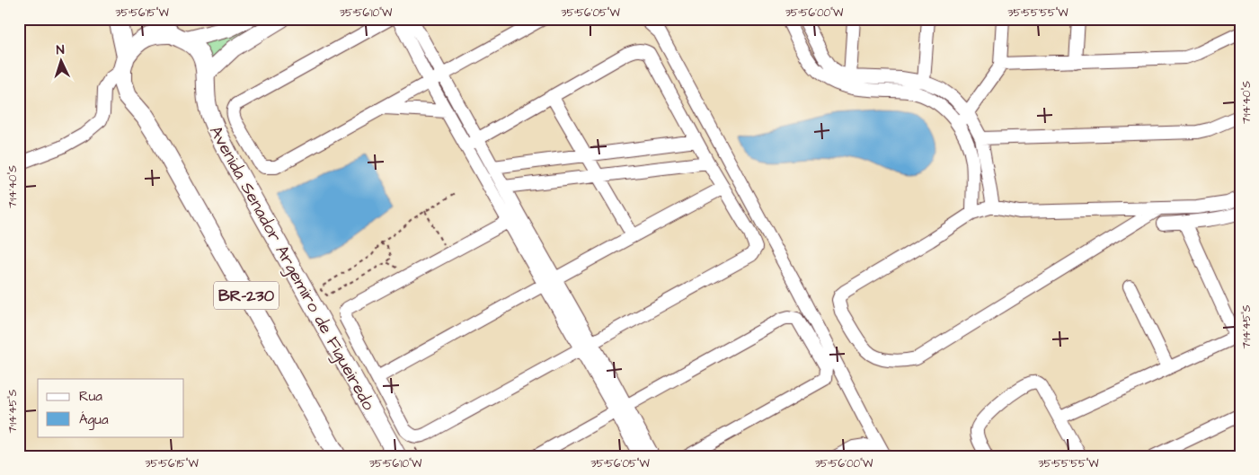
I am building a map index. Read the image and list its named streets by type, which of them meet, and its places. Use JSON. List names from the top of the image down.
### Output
{
  "streets": {
    "highway": ["Avenida Senador Argemiro de Figueiredo", "BR-230"]
  },
  "legend": ["Rua", "Água"],
  "north": "top",
  "coordinates": [
    "35°56'15\"W",
    "35°56'10\"W",
    "35°56'05\"W",
    "35°56'00\"W",
    "35°55'55\"W",
    "7°14'40\"S",
    "7°14'45\"S"
  ]
}
